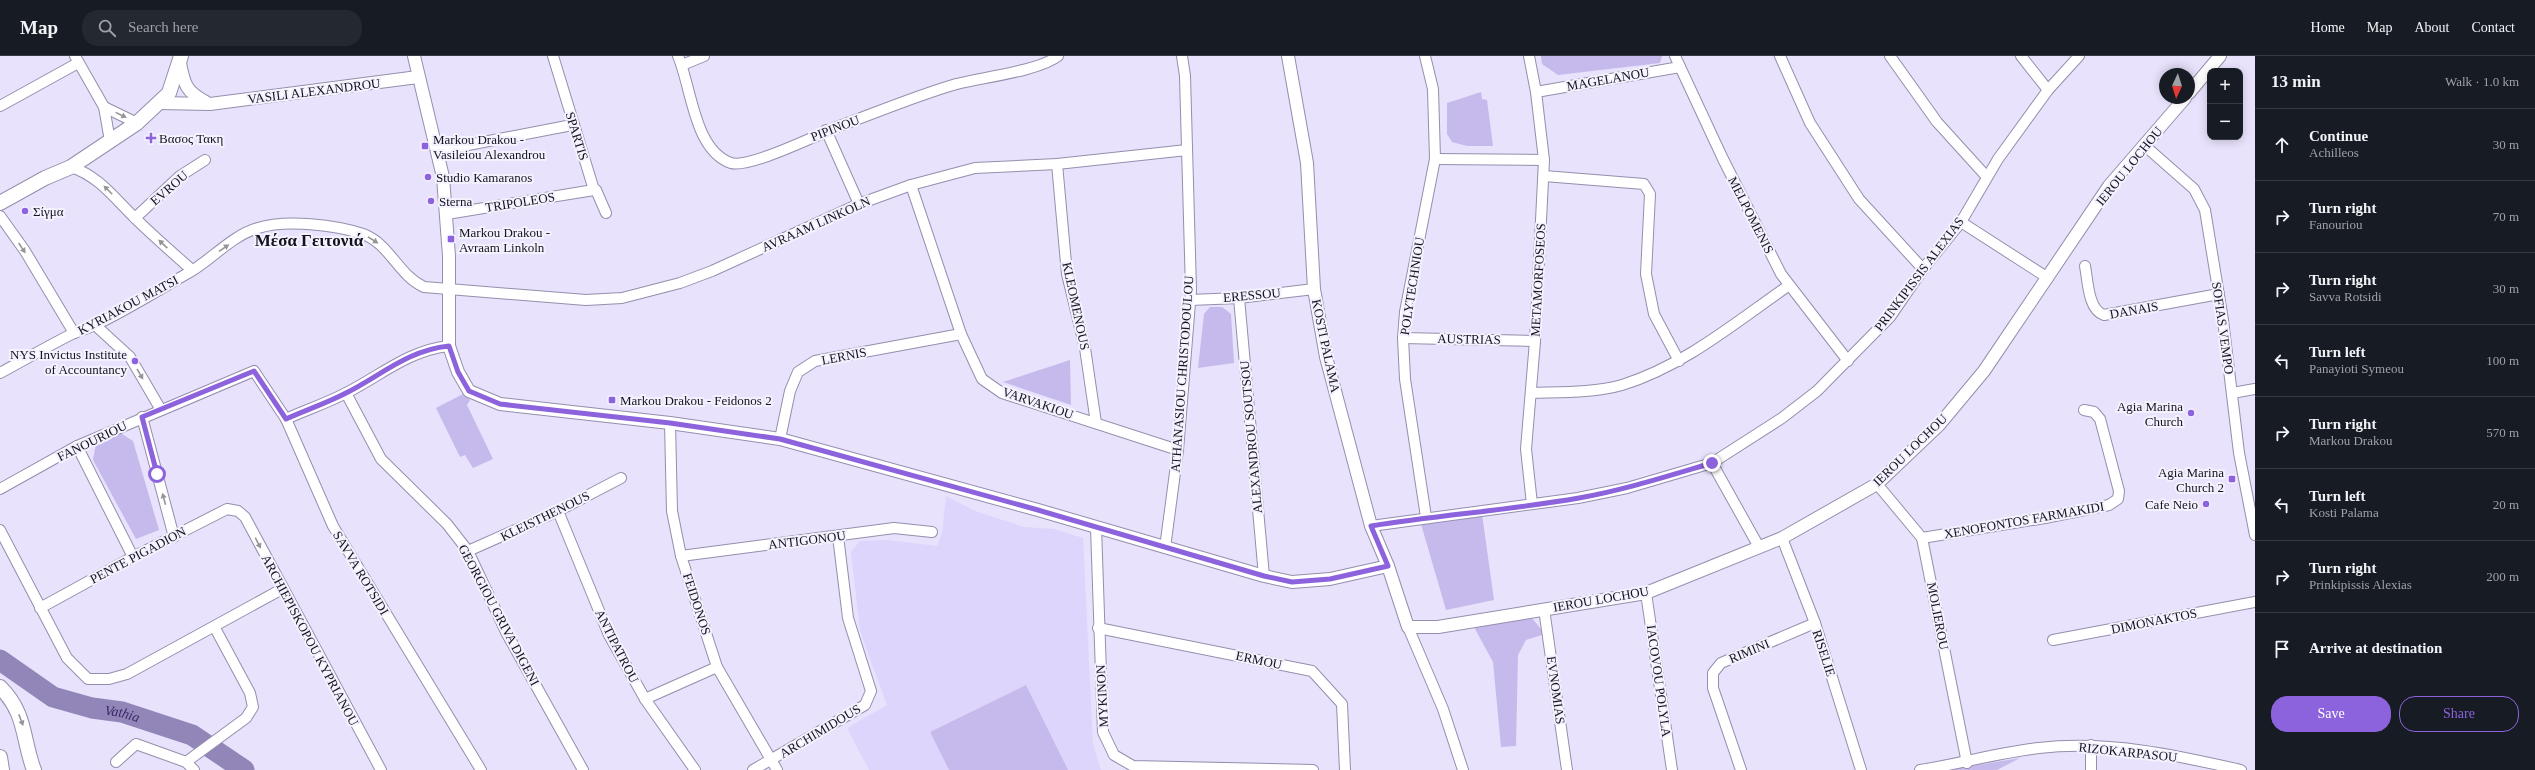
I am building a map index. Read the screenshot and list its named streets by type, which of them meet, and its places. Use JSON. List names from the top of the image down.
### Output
{
  "streets": {
    "street": [
      "MAGELANOU",
      "VASILI ALEXANDROU",
      "PIPINOU",
      "SPARTIS",
      "IEROU LOCHOU",
      "EVROU",
      "TRIPOLEOS",
      "MELPOMENIS",
      "AVRAAM LINKOLN",
      "PRINKIPISSIS ALEXIAS",
      "METAMORFOSEOS",
      "POLYTECHNIOU",
      "ERESSOU",
      "KYRIAKOU MATSI",
      "KLEOMENOUS",
      "DANAIS",
      "SOFIAS VEMPO",
      "AUSTRIAS",
      "KOSTI PALAMA",
      "LERNIS",
      "ATHANASIOU CHRISTODOULOU",
      "VARVAKIOU",
      "ALEXANDROU SOUTSOU",
      "FANOURIOU",
      "KLEISTHENOUS",
      "XENOFONTOS FARMAKIDI",
      "ANTIGONOU",
      "PENTE PIGADION",
      "SAVVA ROTSIDI",
      "FEIDONOS",
      "GEORGIOU GRIVA DIGENI",
      "MOLIEROU",
      "DIMONAKTOS",
      "ARCHIEPISKOPOU KYPRIANOU",
      "ANTIPATROU",
      "RIMINI",
      "RISELIE",
      "ERMOU",
      "IACOVOU POLYLA",
      "EVNOMIAS",
      "MYKINON",
      "ARCHIMIDOUS",
      "RIZOKARPASOU"
    ]
  },
  "crossings": [
    ["MAGELANOU", "MELPOMENIS"],
    ["MAGELANOU", "METAMORFOSEOS"],
    ["SPARTIS", "TRIPOLEOS"],
    ["IEROU LOCHOU", "SOFIAS VEMPO"],
    ["IEROU LOCHOU", "KOSTI PALAMA"],
    ["IEROU LOCHOU", "MOLIEROU"],
    ["IEROU LOCHOU", "RISELIE"],
    ["IEROU LOCHOU", "IACOVOU POLYLA"],
    ["IEROU LOCHOU", "EVNOMIAS"],
    ["MELPOMENIS", "PRINKIPISSIS ALEXIAS"],
    ["AVRAAM LINKOLN", "KYRIAKOU MATSI"],
    ["AVRAAM LINKOLN", "KLEOMENOUS"],
    ["AVRAAM LINKOLN", "ATHANASIOU CHRISTODOULOU"],
    ["AVRAAM LINKOLN", "VARVAKIOU"],
    ["PRINKIPISSIS ALEXIAS", "METAMORFOSEOS"],
    ["PRINKIPISSIS ALEXIAS", "POLYTECHNIOU"],
    ["PRINKIPISSIS ALEXIAS", "KOSTI PALAMA"],
    ["METAMORFOSEOS", "AUSTRIAS"],
    ["POLYTECHNIOU", "AUSTRIAS"],
    ["ERESSOU", "KOSTI PALAMA"],
    ["ERESSOU", "ATHANASIOU CHRISTODOULOU"],
    ["ERESSOU", "ALEXANDROU SOUTSOU"],
    ["KLEOMENOUS", "VARVAKIOU"],
    ["DANAIS", "SOFIAS VEMPO"],
    ["LERNIS", "VARVAKIOU"],
    ["ATHANASIOU CHRISTODOULOU", "VARVAKIOU"],
    ["FANOURIOU", "SAVVA ROTSIDI"],
    ["KLEISTHENOUS", "GEORGIOU GRIVA DIGENI"],
    ["KLEISTHENOUS", "ANTIPATROU"],
    ["XENOFONTOS FARMAKIDI", "MOLIEROU"],
    ["ANTIGONOU", "FEIDONOS"],
    ["ANTIGONOU", "ARCHIMIDOUS"],
    ["PENTE PIGADION", "ARCHIEPISKOPOU KYPRIANOU"],
    ["FEIDONOS", "ARCHIMIDOUS"],
    ["MOLIEROU", "RIZOKARPASOU"],
    ["RIMINI", "RISELIE"],
    ["ERMOU", "MYKINON"]
  ],
  "districts": ["Μέσα Γειτονιά"],
  "water": ["Vathia"],
  "places": {
    "health": ["Βασος Τακη"],
    "transit": [
      "Markou Drakou - Vasileiou Alexandrou",
      "Markou Drakou - Avraam Linkoln",
      "Markou Drakou - Feidonos 2",
      "Agia Marina Church 2"
    ],
    "other": [
      "Studio Kamaranos",
      "Sterna",
      "Σίγμα",
      "NYS Invictus Institute of Accountancy",
      "Agia Marina Church",
      "Cafe Neio"
    ]
  },
  "north": "bottom",
  "page": {
    "header": "Map",
    "search": "Search here",
    "nav": [
      "Home",
      "Map",
      "About",
      "Contact"
    ],
    "heading": ["13 min", "Walk · 1.0 km"],
    "map_buttons": ["+", "−"],
    "list": [
      ["Continue", "Achilleos", "30 m"],
      ["Turn right", "Fanouriou", "70 m"],
      ["Turn right", "Savva Rotsidi", "30 m"],
      ["Turn left", "Panayioti Symeou", "100 m"],
      ["Turn right", "Markou Drakou", "570 m"],
      ["Turn left", "Kosti Palama", "20 m"],
      ["Turn right", "Prinkipissis Alexias", "200 m"],
      "Arrive at destination"
    ],
    "buttons": ["Save", "Share"]
  }
}
